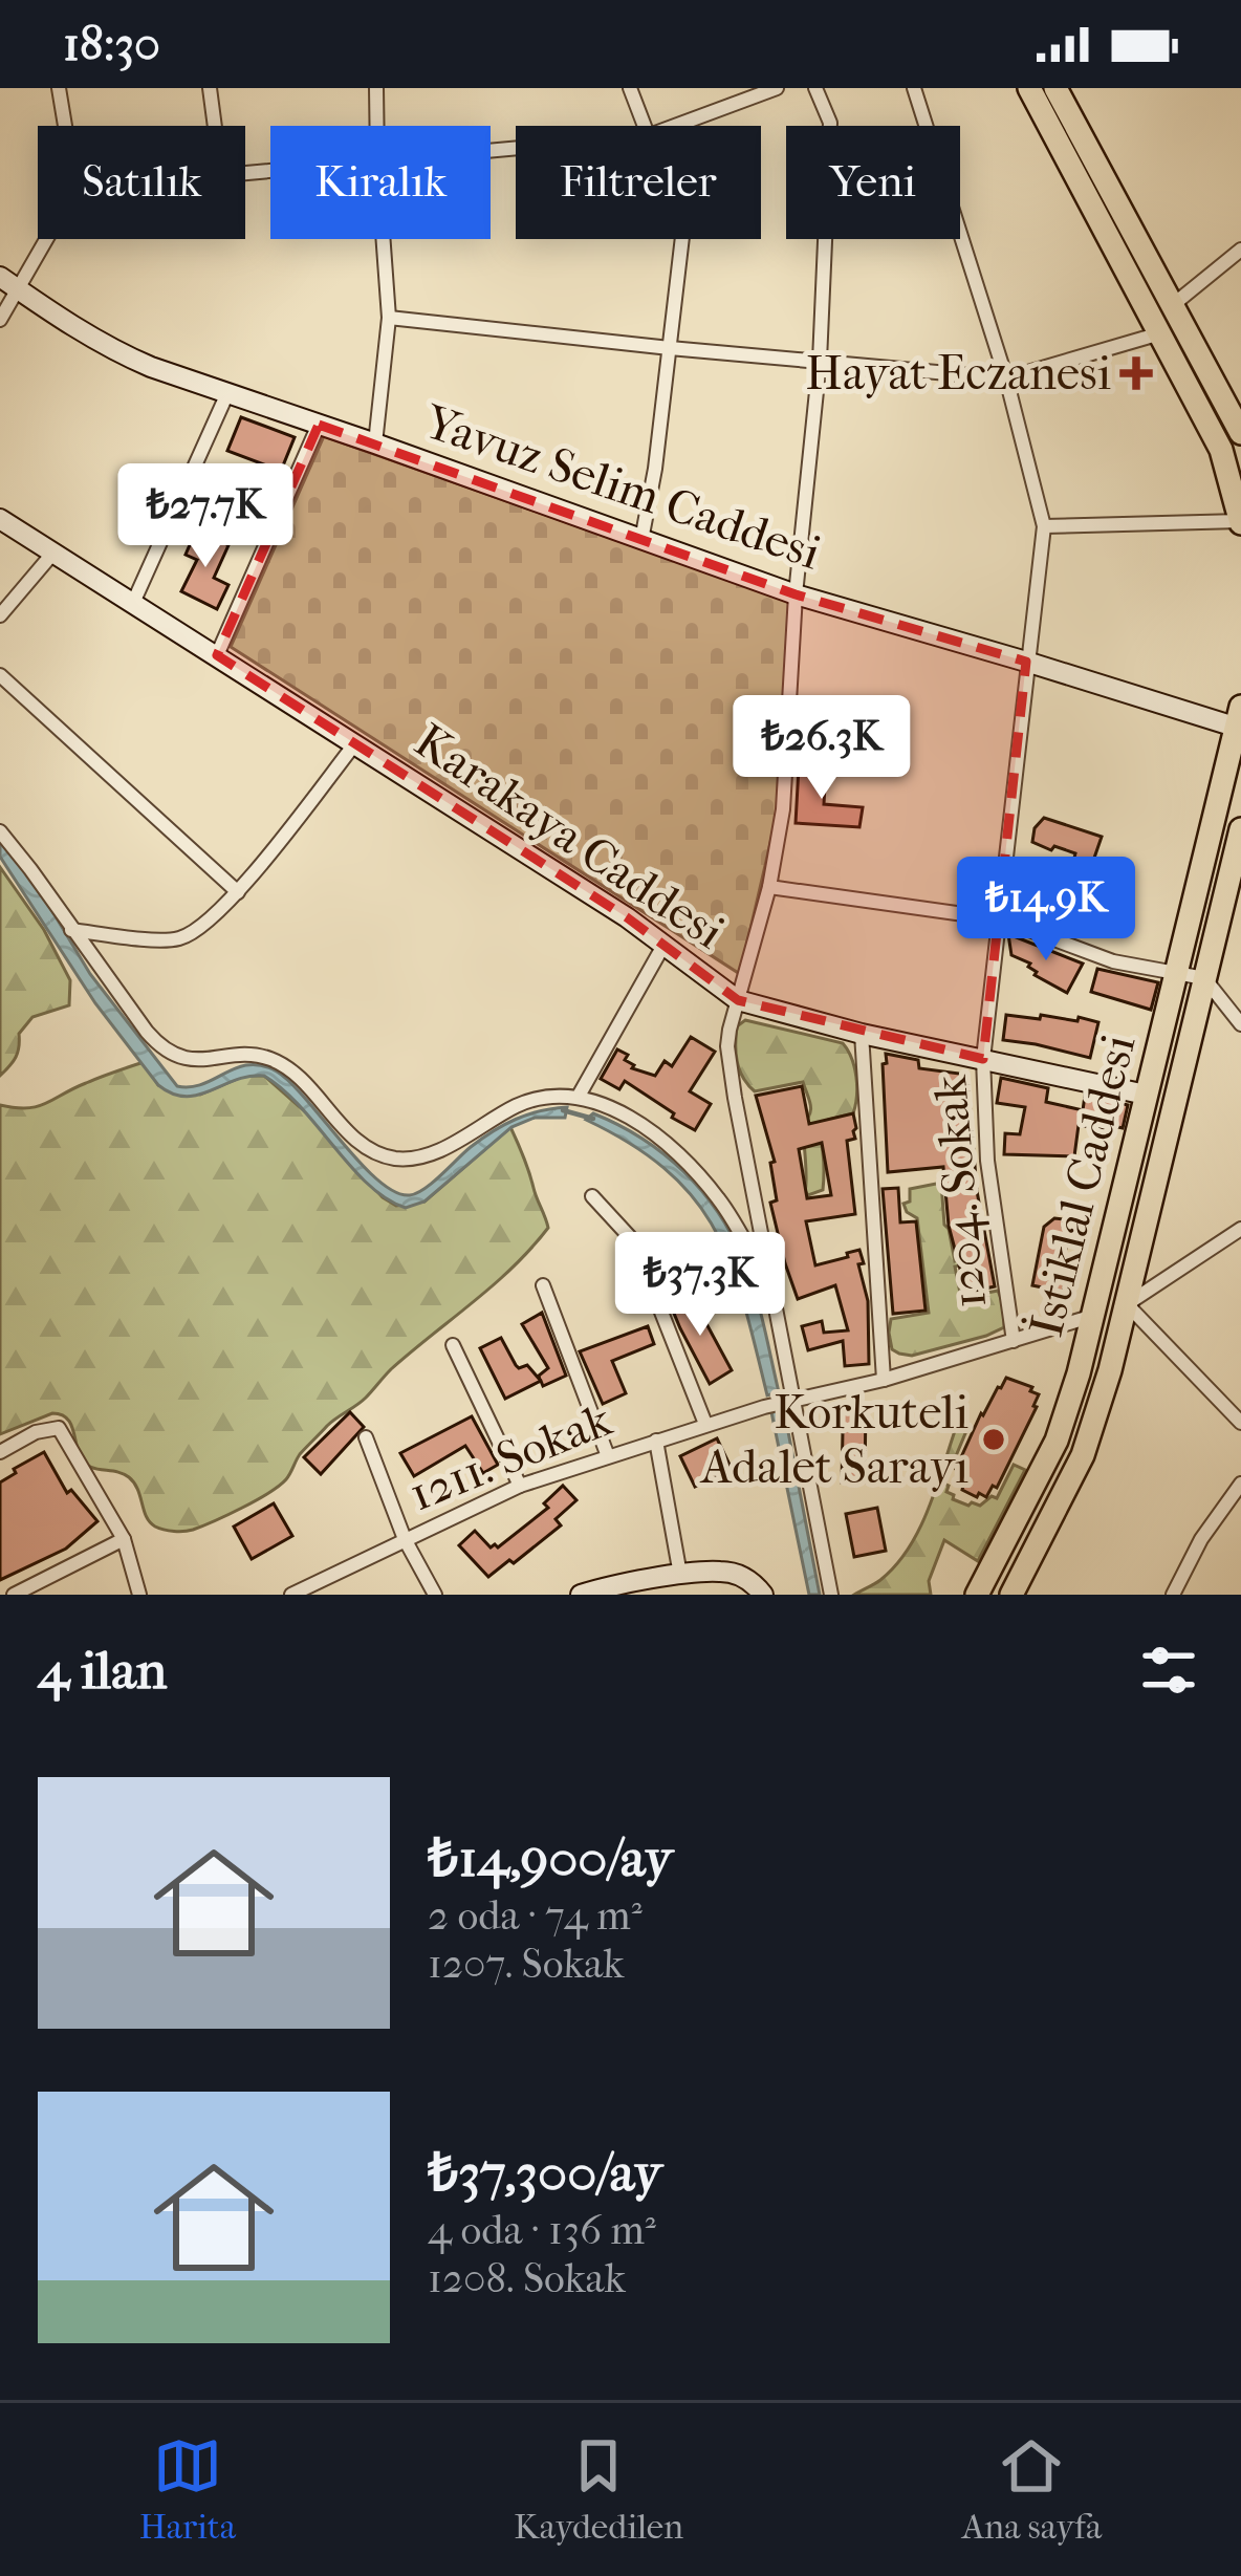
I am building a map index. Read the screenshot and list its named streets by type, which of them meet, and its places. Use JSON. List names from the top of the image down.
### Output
{
  "streets": {
    "main road": ["İstiklal Caddesi"],
    "street": [
      "Yavuz Selim Caddesi",
      "Karakaya Caddesi",
      "1204. Sokak",
      "1211. Sokak"
    ]
  },
  "crossings": [
    ["Yavuz Selim Caddesi", "İstiklal Caddesi"],
    ["Yavuz Selim Caddesi", "1204. Sokak"],
    ["Karakaya Caddesi", "İstiklal Caddesi"],
    ["Karakaya Caddesi", "1204. Sokak"],
    ["İstiklal Caddesi", "1211. Sokak"],
    ["1204. Sokak", "1211. Sokak"]
  ],
  "places": {
    "health": ["Hayat Eczanesi"],
    "other": ["Korkuteli Adalet Sarayı"]
  },
  "page": {
    "status": "18:30",
    "chip": [
      "Satılık",
      "Kiralık",
      "Filtreler",
      "Yeni"
    ],
    "price": [
      "₺27.7K",
      "₺26.3K",
      "₺14.9K",
      "₺37.3K"
    ],
    "heading": "4 ilan",
    "list": [
      {
        "name": "₺14,900/ay",
        "note": "2 oda · 74 m² · 1207. Sokak"
      },
      {
        "name": "₺37,300/ay",
        "note": "4 oda · 136 m² · 1208. Sokak"
      }
    ],
    "tabs": ["Harita", "Kaydedilen", "Ana sayfa"]
  }
}
